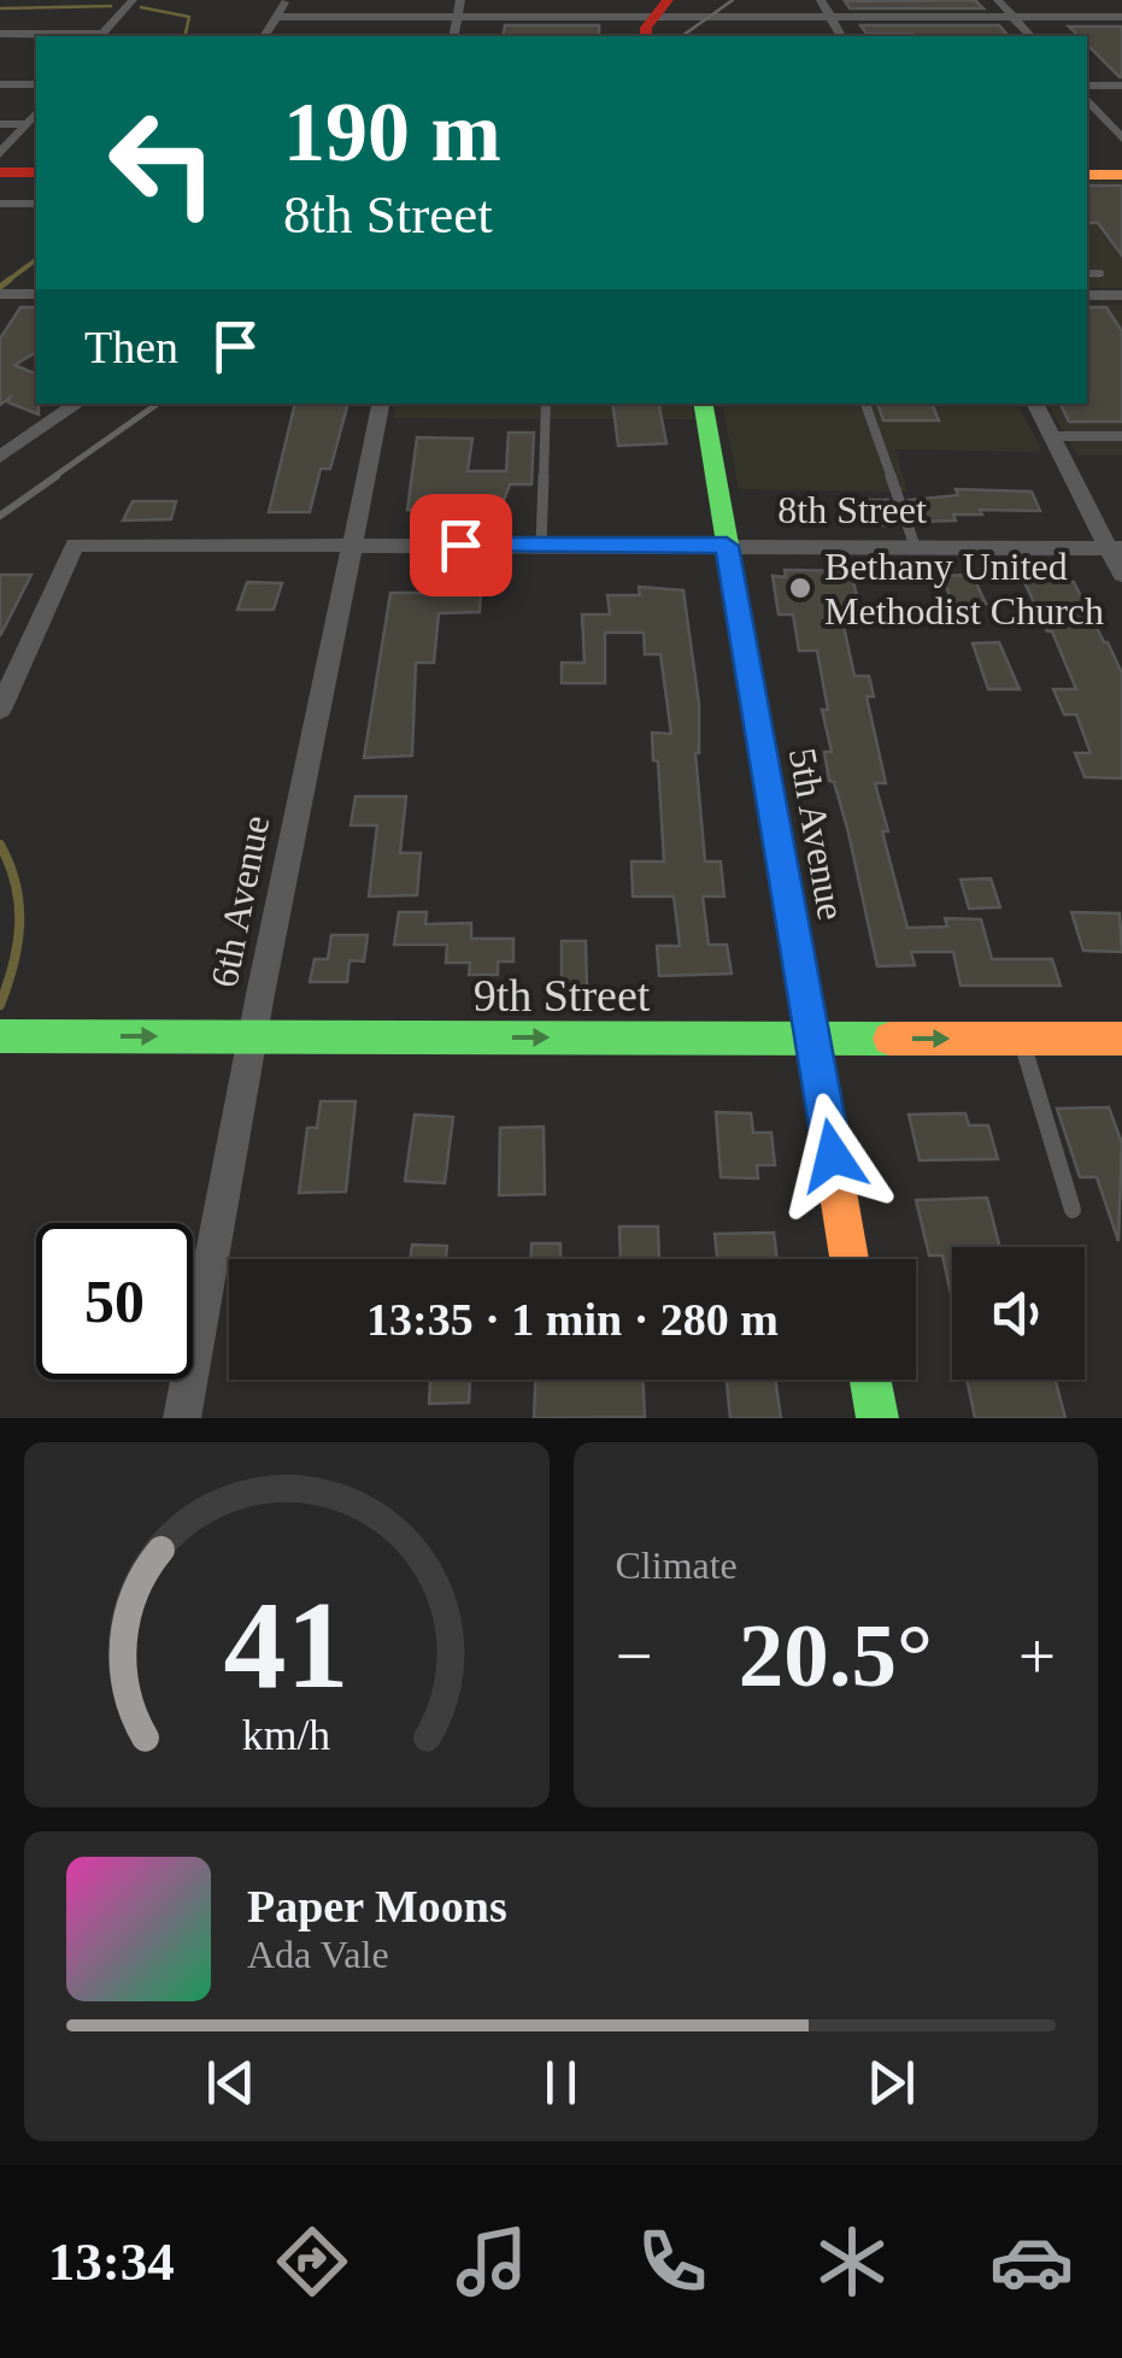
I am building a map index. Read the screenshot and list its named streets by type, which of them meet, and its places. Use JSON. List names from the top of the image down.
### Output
{
  "streets": {
    "main road": ["5th Avenue", "9th Street"],
    "street": ["8th Street", "6th Avenue"]
  },
  "crossings": [
    ["8th Street", "5th Avenue"],
    ["8th Street", "6th Avenue"],
    ["5th Avenue", "9th Street"],
    ["6th Avenue", "9th Street"]
  ],
  "one_way": ["9th Street"],
  "places": ["Bethany United Methodist Church"],
  "page": {
    "turn": ["190 m", "8th Street"],
    "then": "Then",
    "limit": "50",
    "trip": "13:35 · 1 min · 280 m",
    "tile": "Climate",
    "heat": ["−", "20.5°", "+"],
    "song": ["Paper Moons", "Ada Vale"],
    "tabs": "13:34",
    "gauge": ["41", "km/h"]
  }
}
